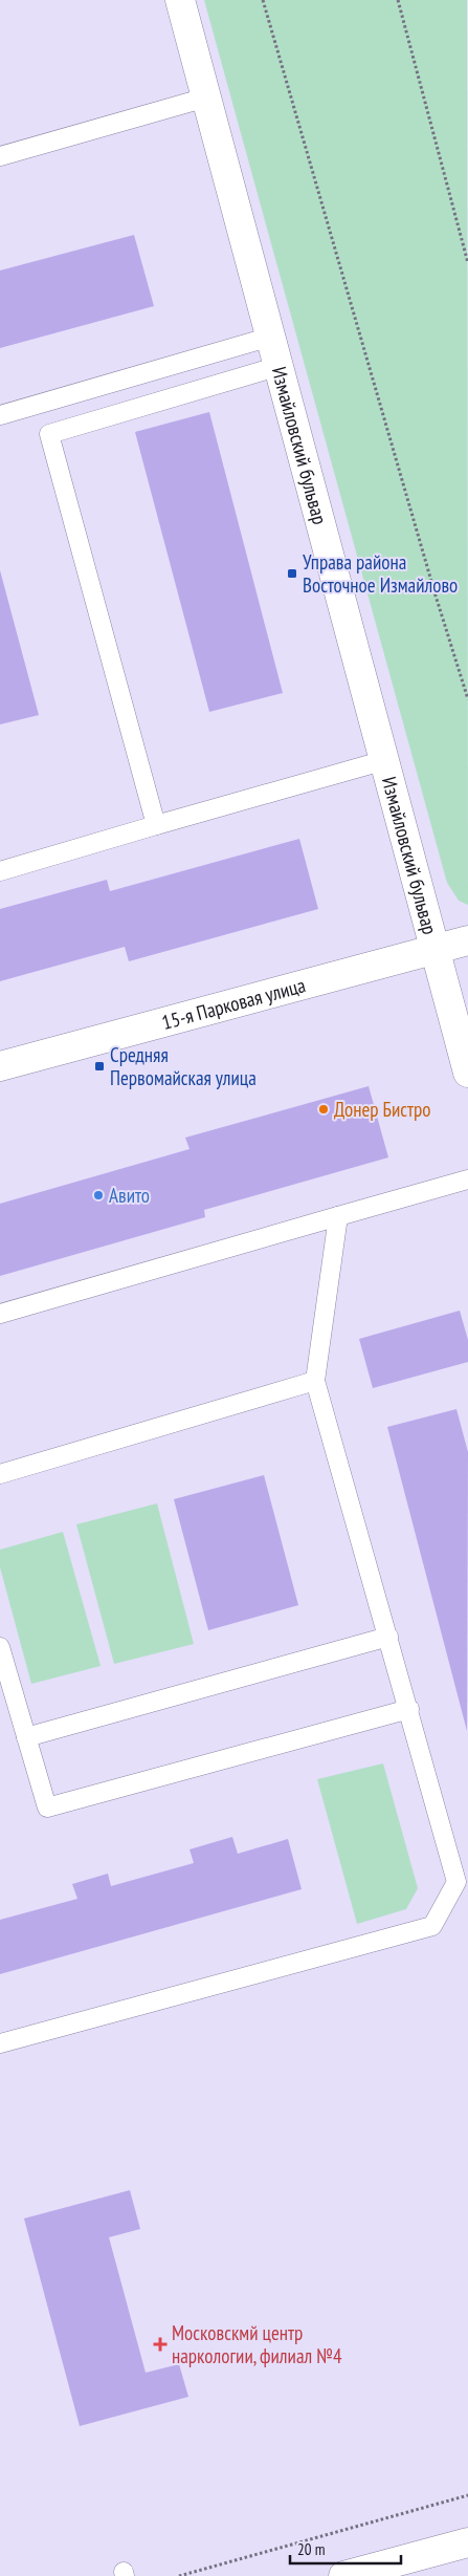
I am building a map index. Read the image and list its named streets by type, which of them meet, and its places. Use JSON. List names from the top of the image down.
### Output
{
  "streets": {
    "street": ["Измайловский бульвар", "15-я Парковая улица"]
  },
  "crossings": [
    ["Измайловский бульвар", "15-я Парковая улица"]
  ],
  "places": {
    "transit": ["Управа района Восточное Измайлово", "Средняя Первомайская улица"],
    "other": ["Донер Бистро", "Авито"],
    "health": ["Московскмй центр наркологии, филиал №4"]
  },
  "scale_bar": "20 m"
}
